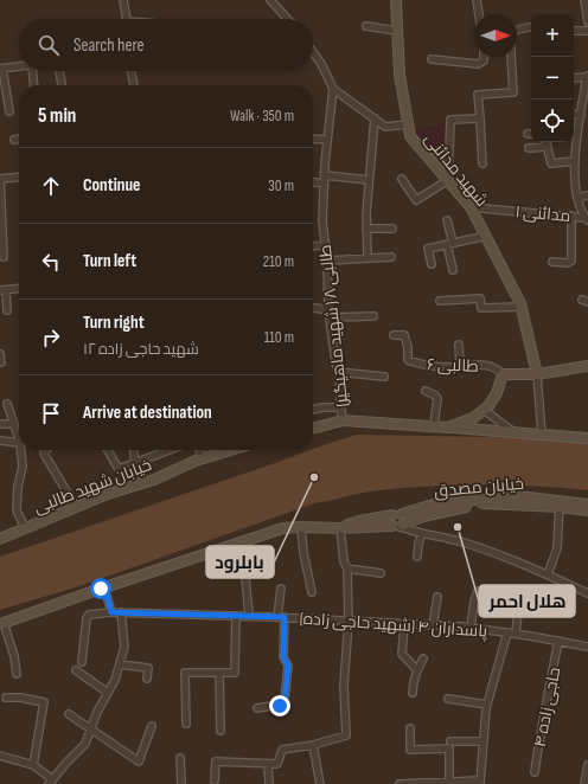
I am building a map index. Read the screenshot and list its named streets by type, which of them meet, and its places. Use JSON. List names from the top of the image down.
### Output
{
  "streets": {
    "street": [
      "شهید مدائنی",
      "مدائنی ۱",
      "طالبی ۸ ( شهید ماهیگیر)",
      "طالبی ۶",
      "خیابان شهید طالبی",
      "خیابان مصدق",
      "پاسداران ۴ (شهید حاجی زاده)",
      "حاجی زاده ۴"
    ]
  },
  "crossings": [
    ["شهید مدائنی", "مدائنی ۱"],
    ["پاسداران ۴ (شهید حاجی زاده)", "حاجی زاده ۴"]
  ],
  "places": ["بابلرود", "هلال احمر"],
  "north": "right",
  "page": {
    "map_buttons": ["+", "−"],
    "search": "Search here",
    "heading": ["5 min", "Walk · 350 m"],
    "list": [
      ["Continue", "30 m"],
      ["Turn left", "210 m"],
      ["Turn right", "شهید حاجی زاده ۱۲", "110 m"],
      "Arrive at destination"
    ]
  }
}
